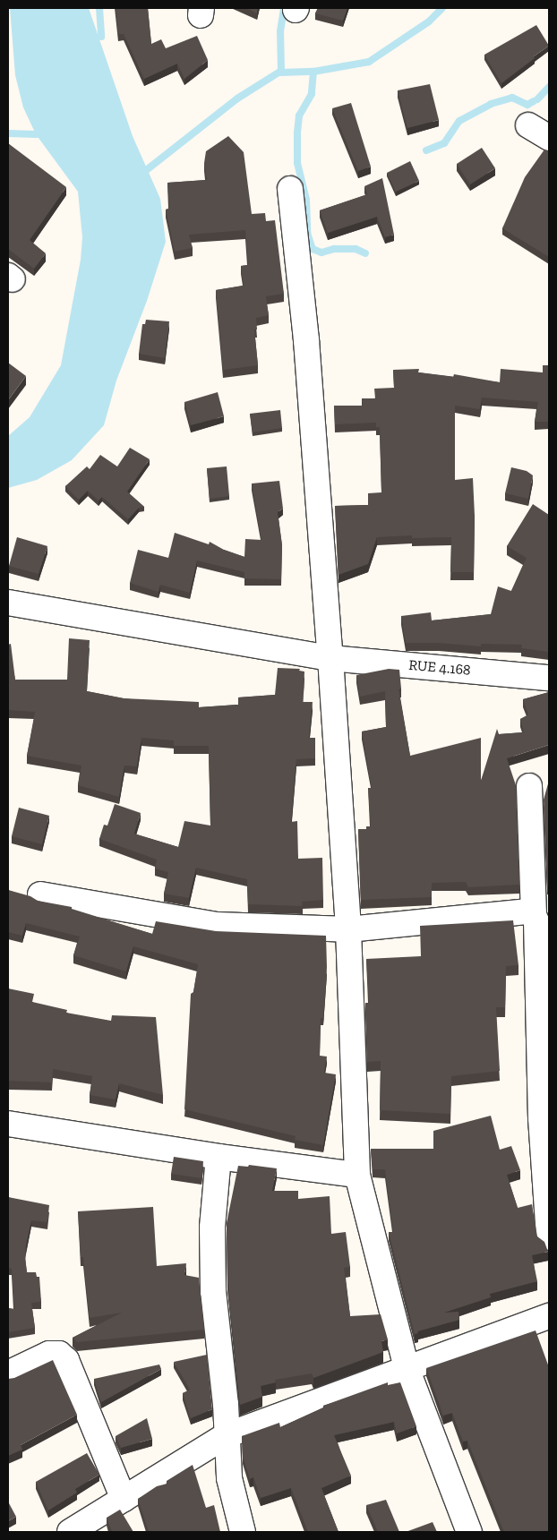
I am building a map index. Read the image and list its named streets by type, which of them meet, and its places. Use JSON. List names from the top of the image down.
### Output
{
  "streets": {
    "street": ["RUE 4.168"]
  }
}
